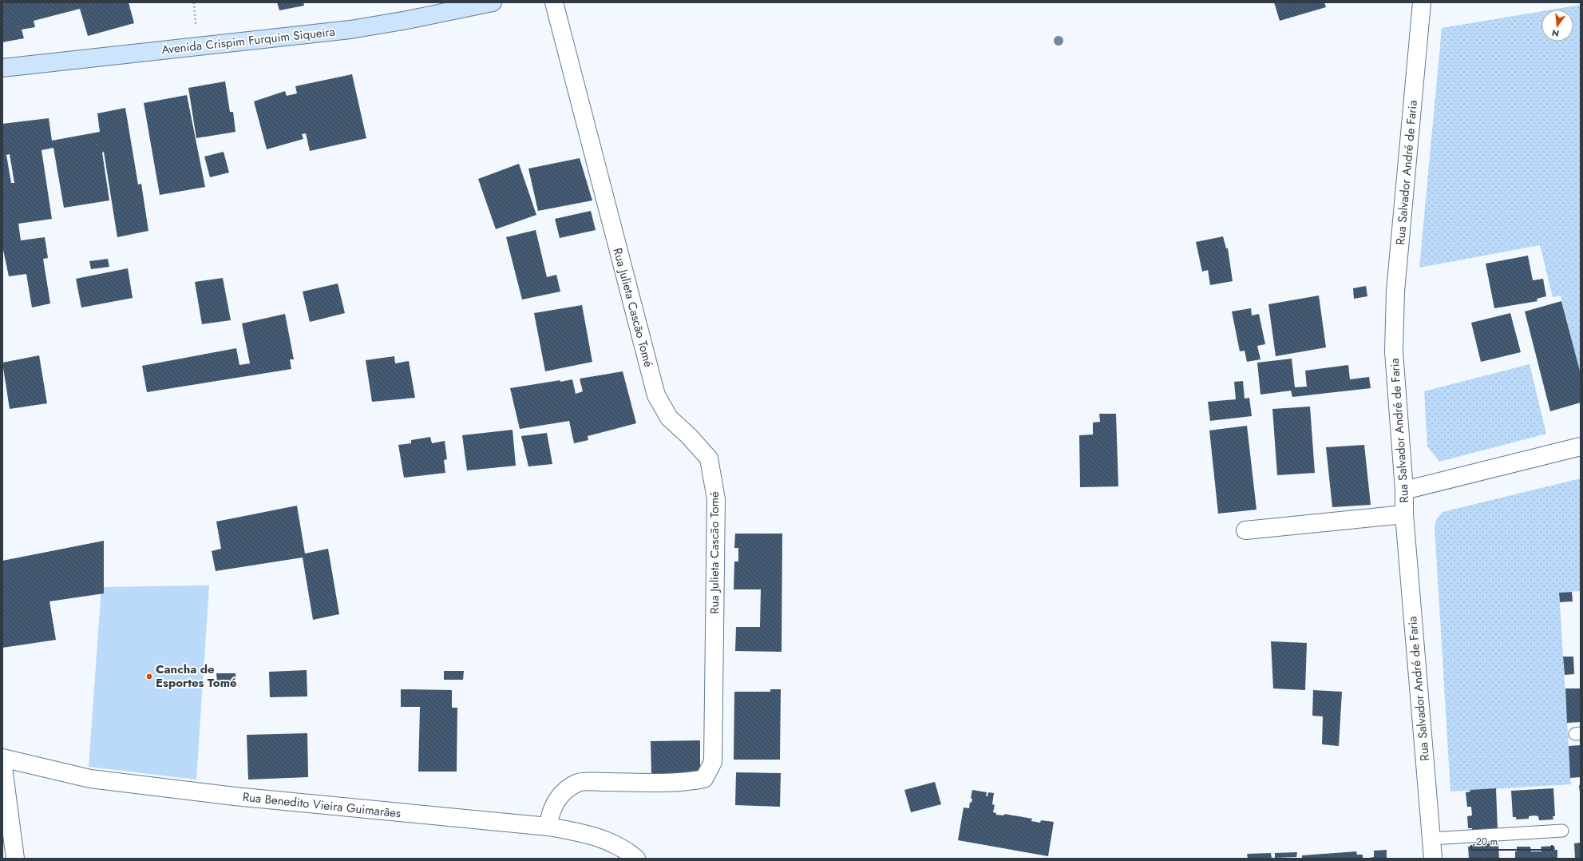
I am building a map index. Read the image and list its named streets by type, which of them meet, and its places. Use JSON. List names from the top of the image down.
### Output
{
  "streets": {
    "main road": ["Avenida Crispim Furquim Siqueira"],
    "street": ["Rua Salvador André de Faria", "Rua Julieta Cascão Tomé", "Rua Benedito Vieira Guimarães"]
  },
  "crossings": [
    ["Rua Julieta Cascão Tomé", "Rua Benedito Vieira Guimarães"]
  ],
  "places": ["Cancha de Esportes Tomé"],
  "scale_bar": "20 m",
  "north": "bottom"
}
